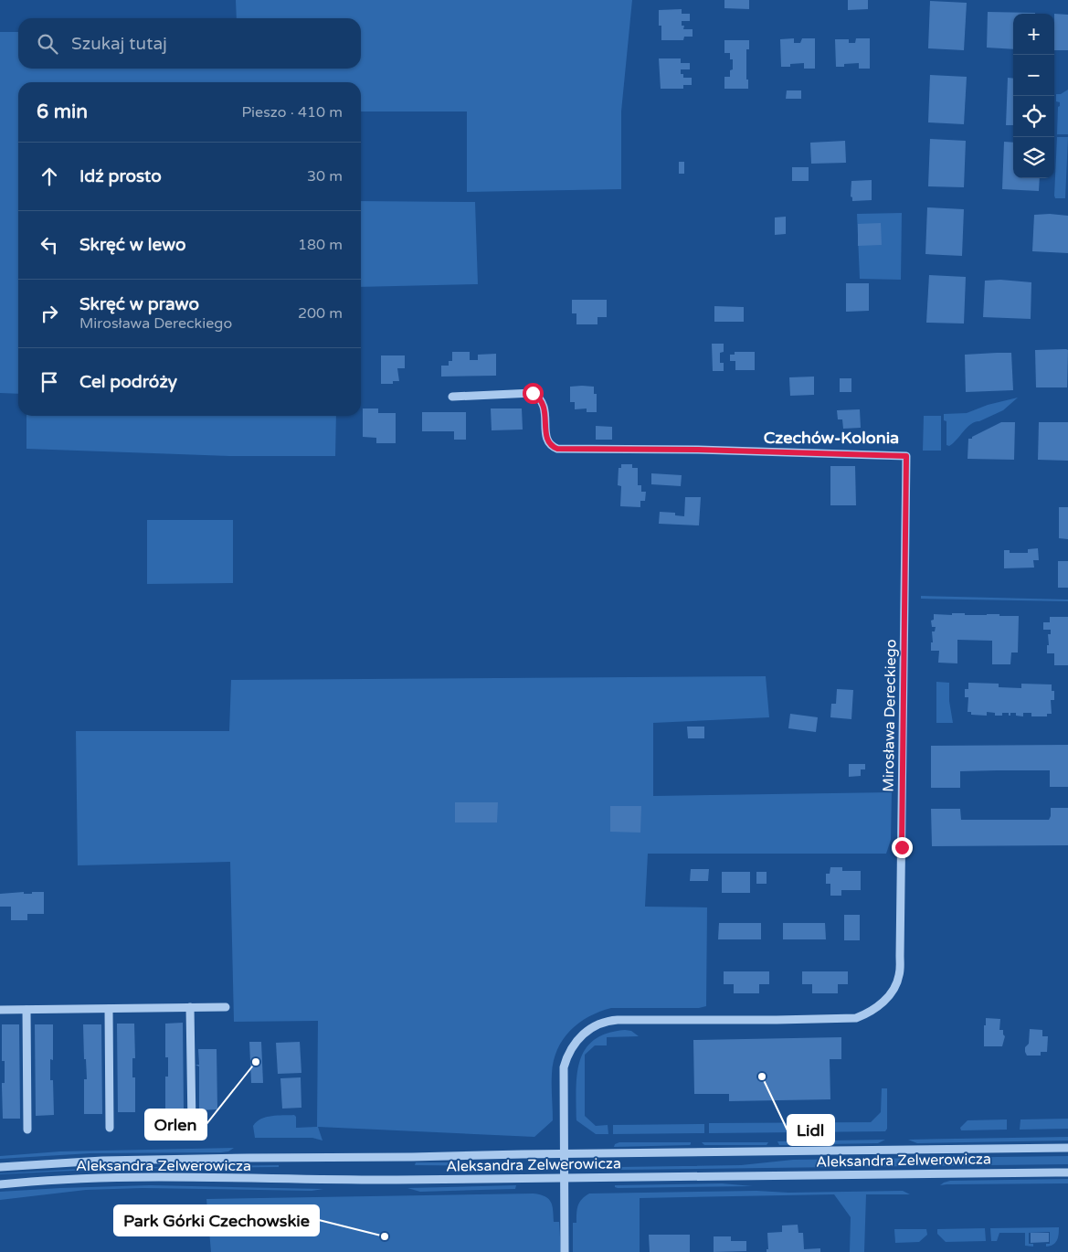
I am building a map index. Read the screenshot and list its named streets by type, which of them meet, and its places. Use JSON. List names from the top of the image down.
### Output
{
  "streets": {
    "street": ["Mirosława Dereckiego", "Aleksandra Zelwerowicza"]
  },
  "crossings": [
    ["Mirosława Dereckiego", "Aleksandra Zelwerowicza"]
  ],
  "districts": ["Czechów-Kolonia"],
  "places": ["Orlen", "Lidl", "Park Górki Czechowskie"],
  "page": {
    "map_buttons": ["+", "−"],
    "search": "Szukaj tutaj",
    "heading": ["6 min", "Pieszo · 410 m"],
    "list": [
      ["Idź prosto", "30 m"],
      ["Skręć w lewo", "180 m"],
      ["Skręć w prawo", "Mirosława Dereckiego", "200 m"],
      "Cel podróży"
    ]
  }
}
